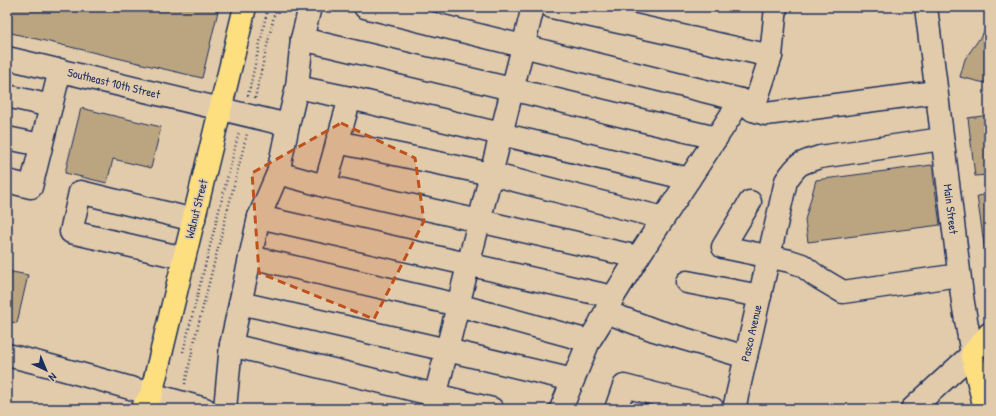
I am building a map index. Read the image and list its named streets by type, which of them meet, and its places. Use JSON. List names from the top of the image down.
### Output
{
  "streets": {
    "main road": ["Walnut Street", "Main Street"],
    "street": ["Southeast 10th Street", "Pasco Avenue"]
  },
  "crossings": [
    ["Southeast 10th Street", "Walnut Street"],
    ["Main Street", "Pasco Avenue"]
  ],
  "north": "bottom right"
}
